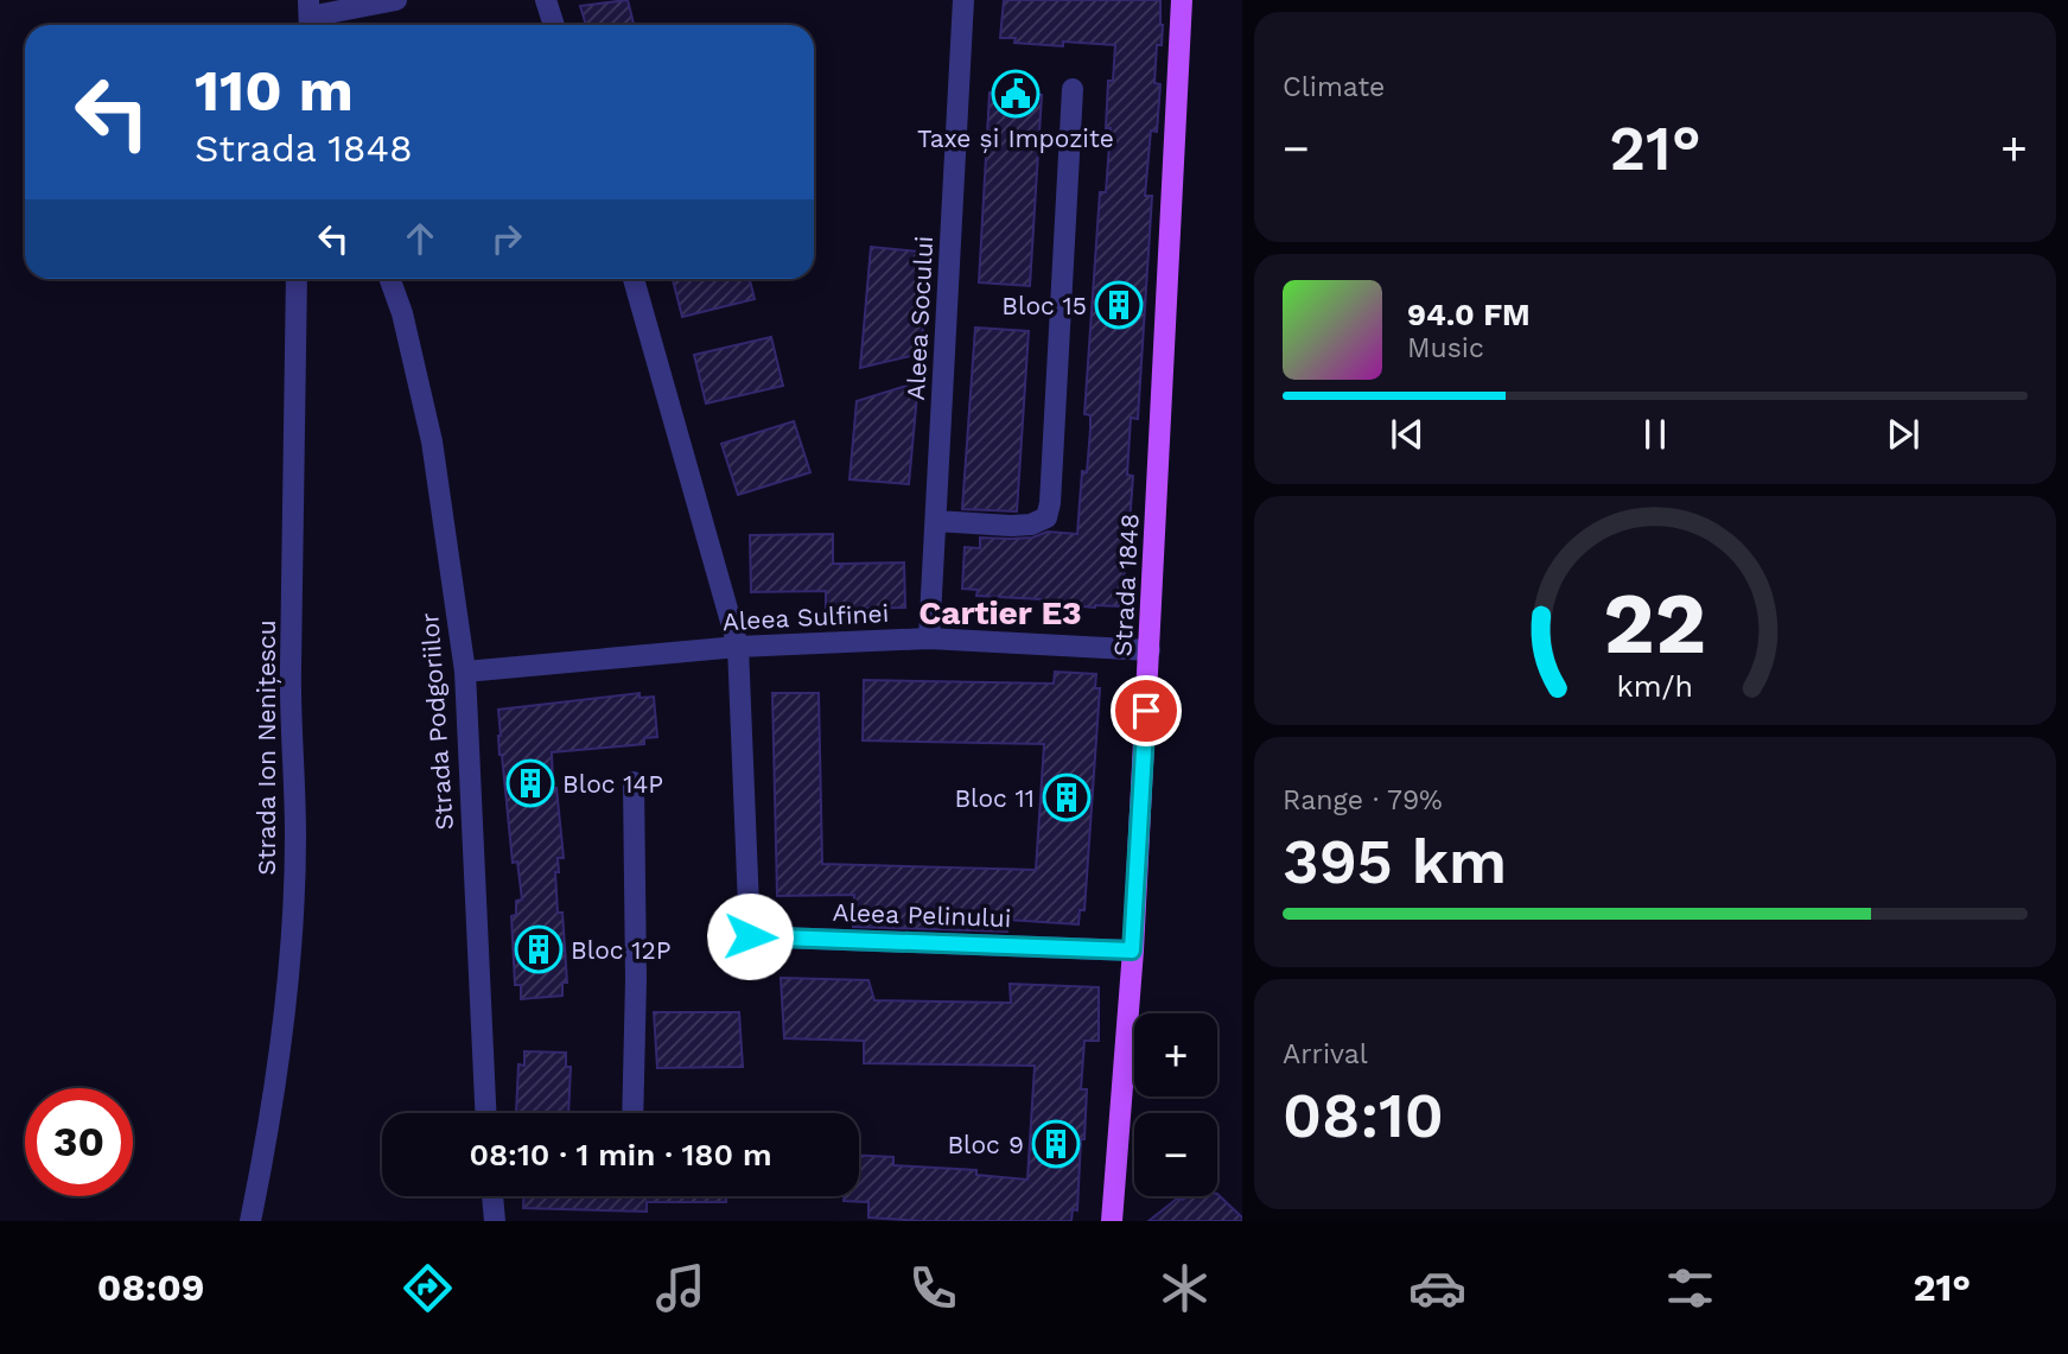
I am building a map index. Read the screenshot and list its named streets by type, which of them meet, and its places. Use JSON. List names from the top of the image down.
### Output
{
  "streets": {
    "main road": ["Strada 1848"],
    "street": [
      "Aleea Socului",
      "Aleea Sulfinei",
      "Strada Podgoriilor",
      "Strada Ion Nenițescu",
      "Aleea Pelinului"
    ]
  },
  "crossings": [
    ["Aleea Socului", "Aleea Sulfinei"],
    ["Strada 1848", "Aleea Sulfinei"],
    ["Strada 1848", "Aleea Pelinului"],
    ["Aleea Sulfinei", "Strada Podgoriilor"],
    ["Aleea Sulfinei", "Aleea Pelinului"]
  ],
  "districts": ["Cartier E3"],
  "places": {
    "public building": ["Taxe și Impozite"],
    "building": [
      "Bloc 15",
      "Bloc 14P",
      "Bloc 11",
      "Bloc 12P",
      "Bloc 9"
    ]
  },
  "page": {
    "tile": [
      "Climate",
      ["Range · 79%", "395 km"],
      ["Arrival", "08:10"]
    ],
    "turn": ["110 m", "Strada 1848"],
    "heat": ["−", "21°", "+"],
    "song": ["94.0 FM", "Music"],
    "map_buttons": ["+", "−"],
    "limit": "30",
    "trip": "08:10 · 1 min · 180 m",
    "tabs": ["08:09", "21°"],
    "gauge": ["22", "km/h"]
  }
}
